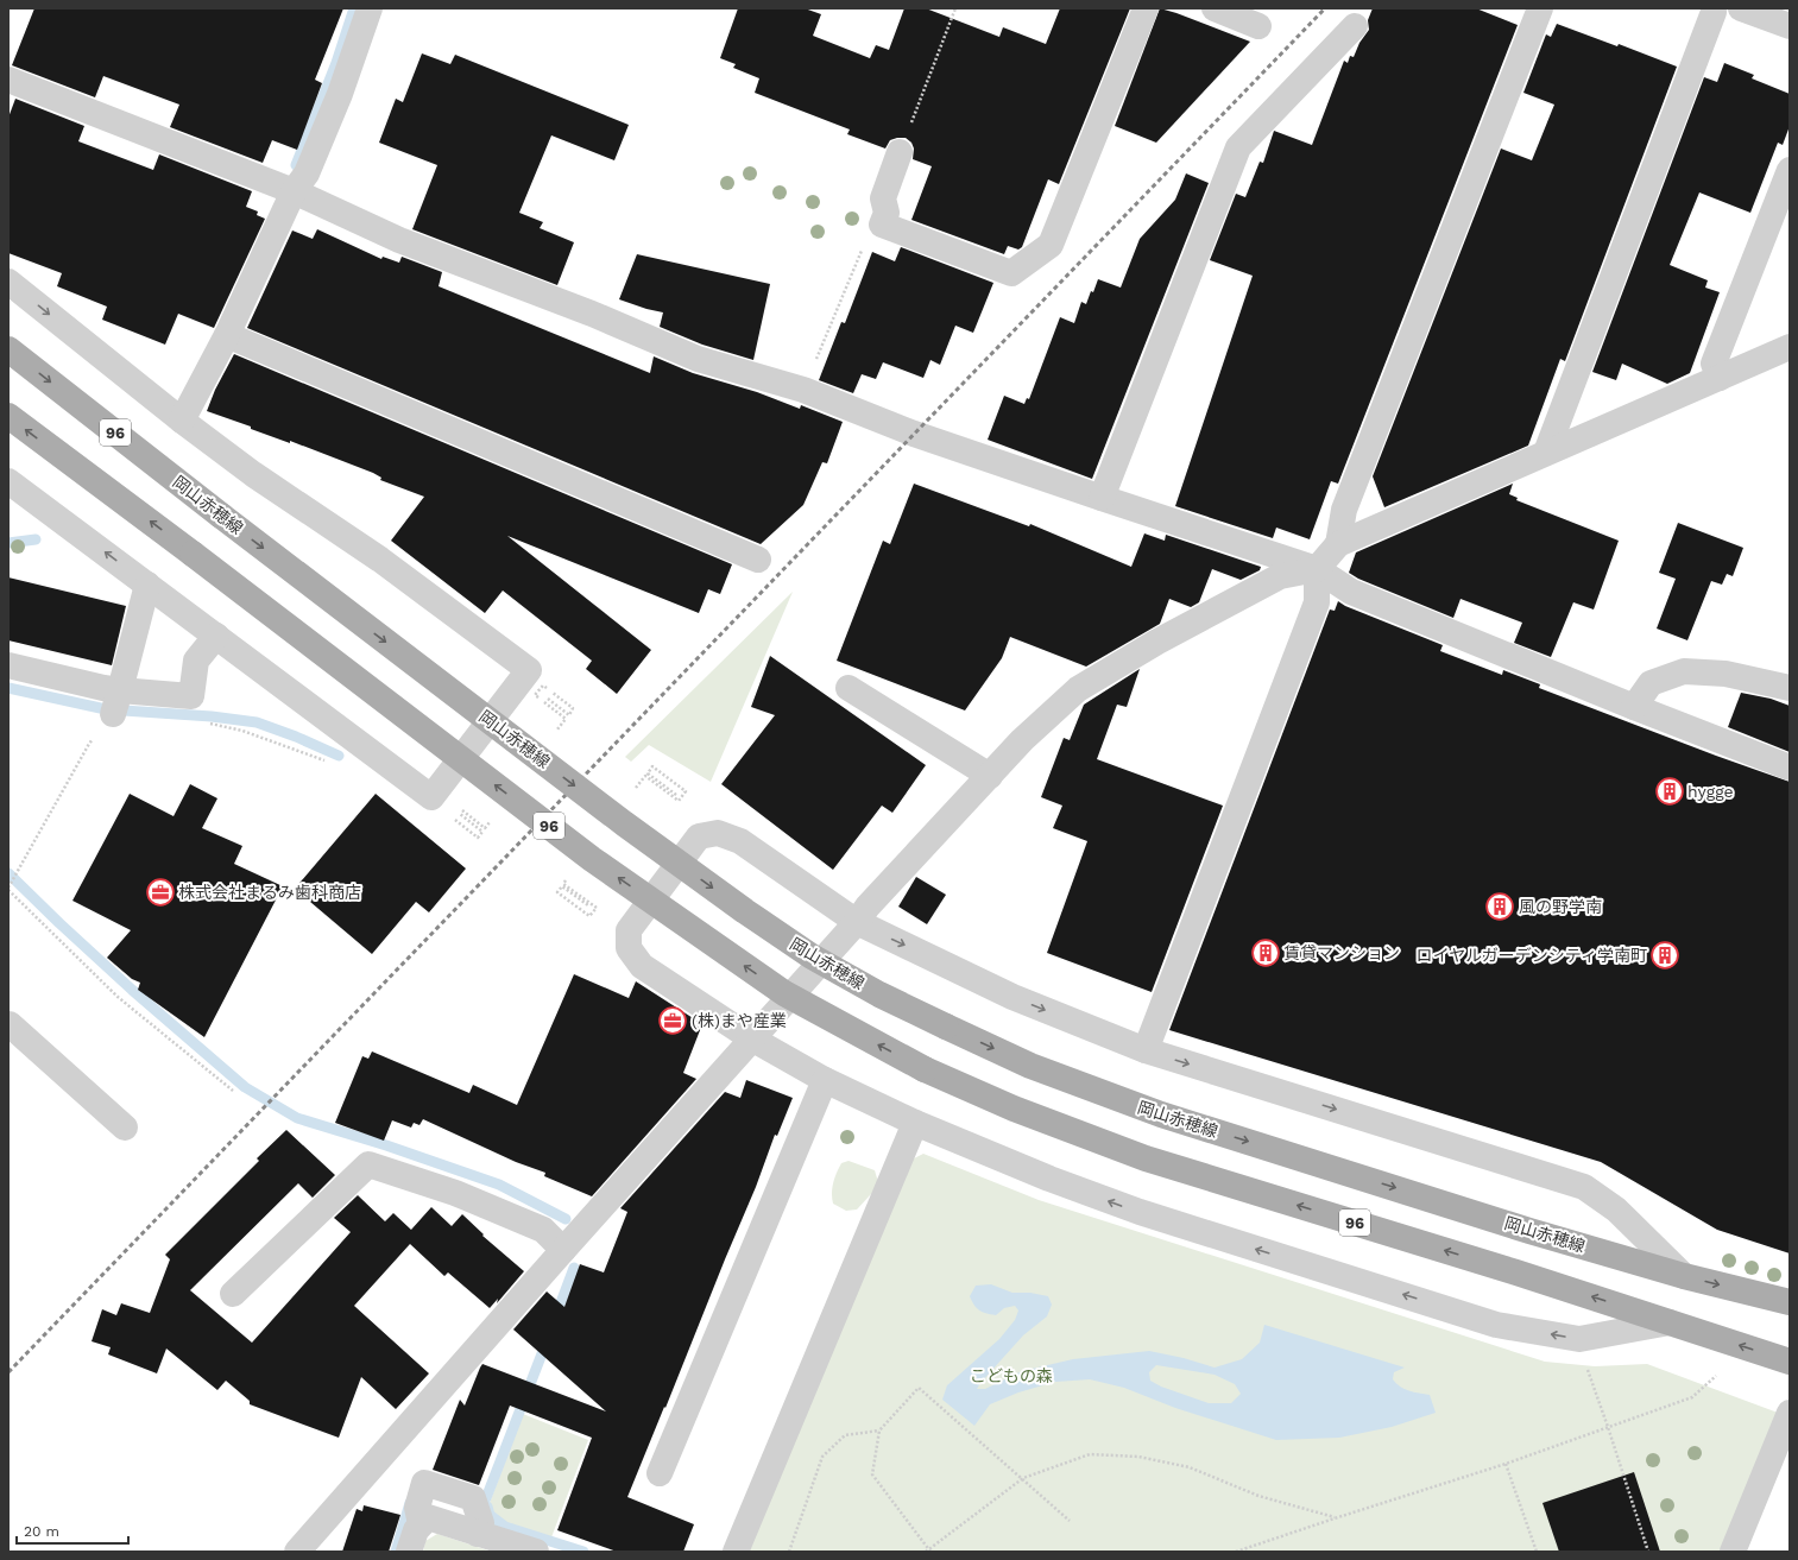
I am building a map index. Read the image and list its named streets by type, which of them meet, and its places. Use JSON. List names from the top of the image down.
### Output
{
  "streets": {
    "main road": ["96", "岡山赤穂線"]
  },
  "parks": ["こどもの森"],
  "places": {
    "building": [
      "hygge",
      "風の野学南",
      "賃貸マンション",
      "ロイヤルガーデンシティ学南町"
    ],
    "office": ["株式会社まるみ歯科商店", "(株)まや産業"]
  },
  "scale_bar": "20 m"
}
